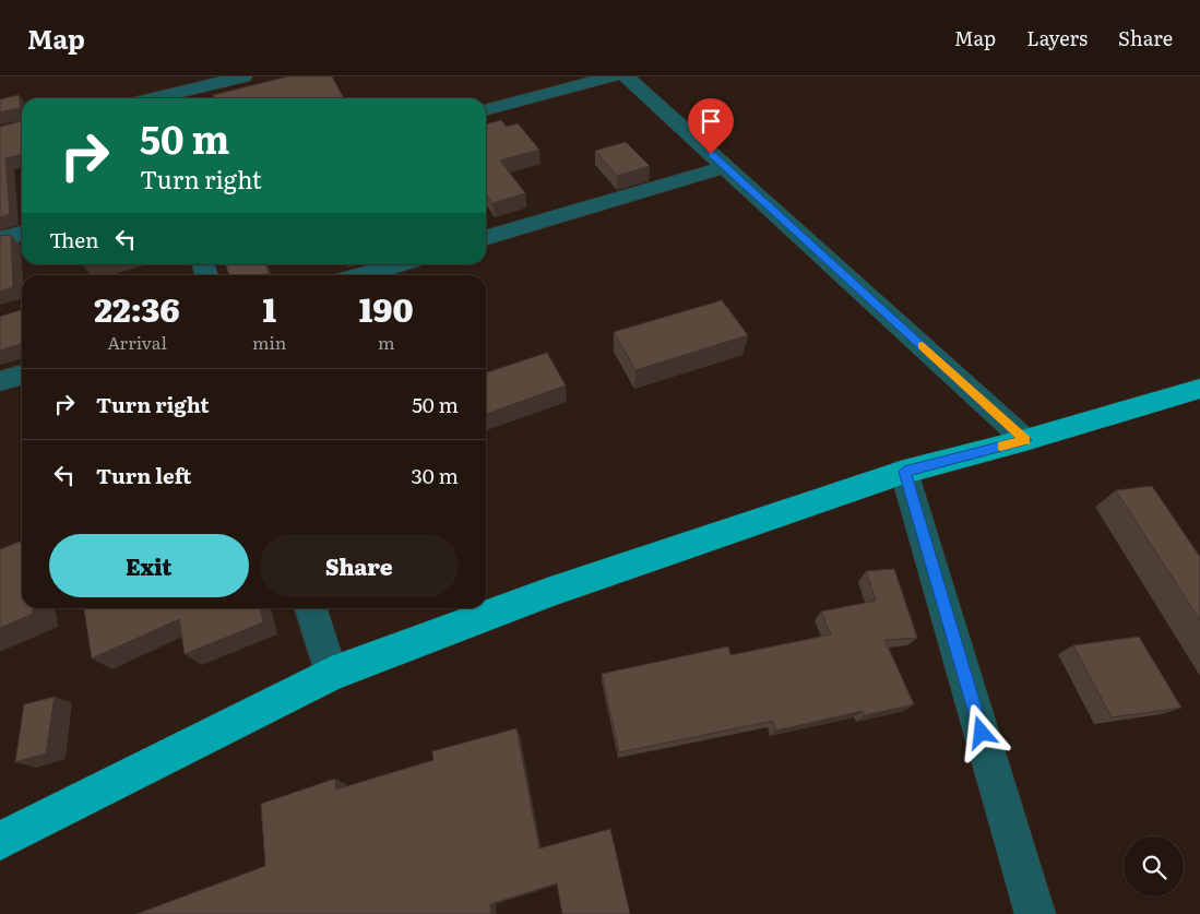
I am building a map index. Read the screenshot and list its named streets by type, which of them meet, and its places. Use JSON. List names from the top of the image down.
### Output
{
  "page": {
    "header": "Map",
    "nav": ["Map", "Layers", "Share"],
    "turn": ["50 m", "Turn right"],
    "then": "Then",
    "eta": [
      "22:36",
      "Arrival",
      "1",
      "min",
      "190",
      "m"
    ],
    "list": [
      {
        "name": "Turn right",
        "value": "50 m"
      },
      {
        "name": "Turn left",
        "value": "30 m"
      }
    ],
    "buttons": ["Exit", "Share"]
  }
}
